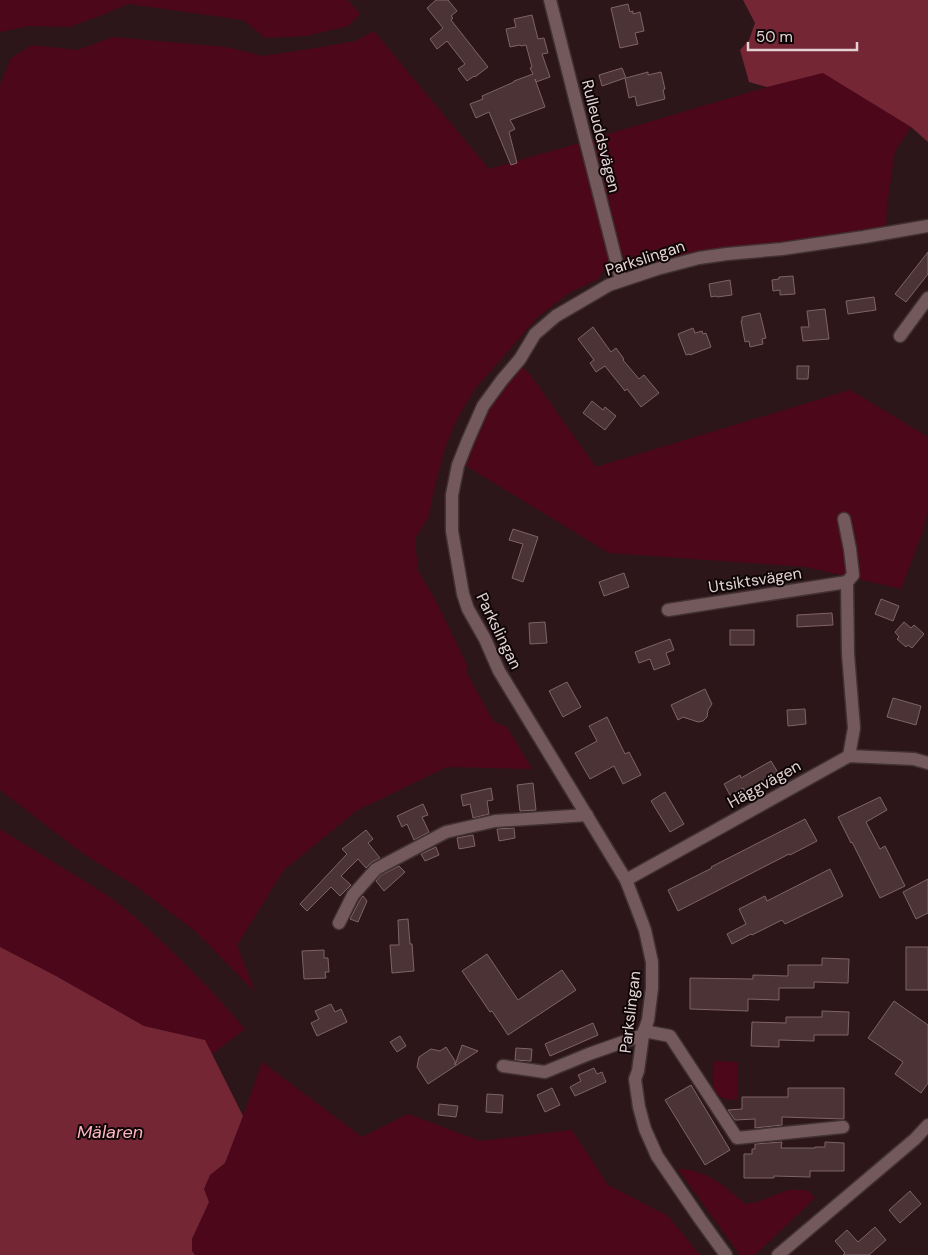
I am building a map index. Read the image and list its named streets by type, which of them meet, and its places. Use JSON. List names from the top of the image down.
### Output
{
  "streets": {
    "street": [
      "Rulleuddsvägen",
      "Parkslingan",
      "Utsiktsvägen",
      "Häggvägen"
    ]
  },
  "crossings": [
    ["Rulleuddsvägen", "Parkslingan"],
    ["Parkslingan", "Häggvägen"]
  ],
  "water": ["Mälaren"],
  "scale_bar": "50 m"
}
